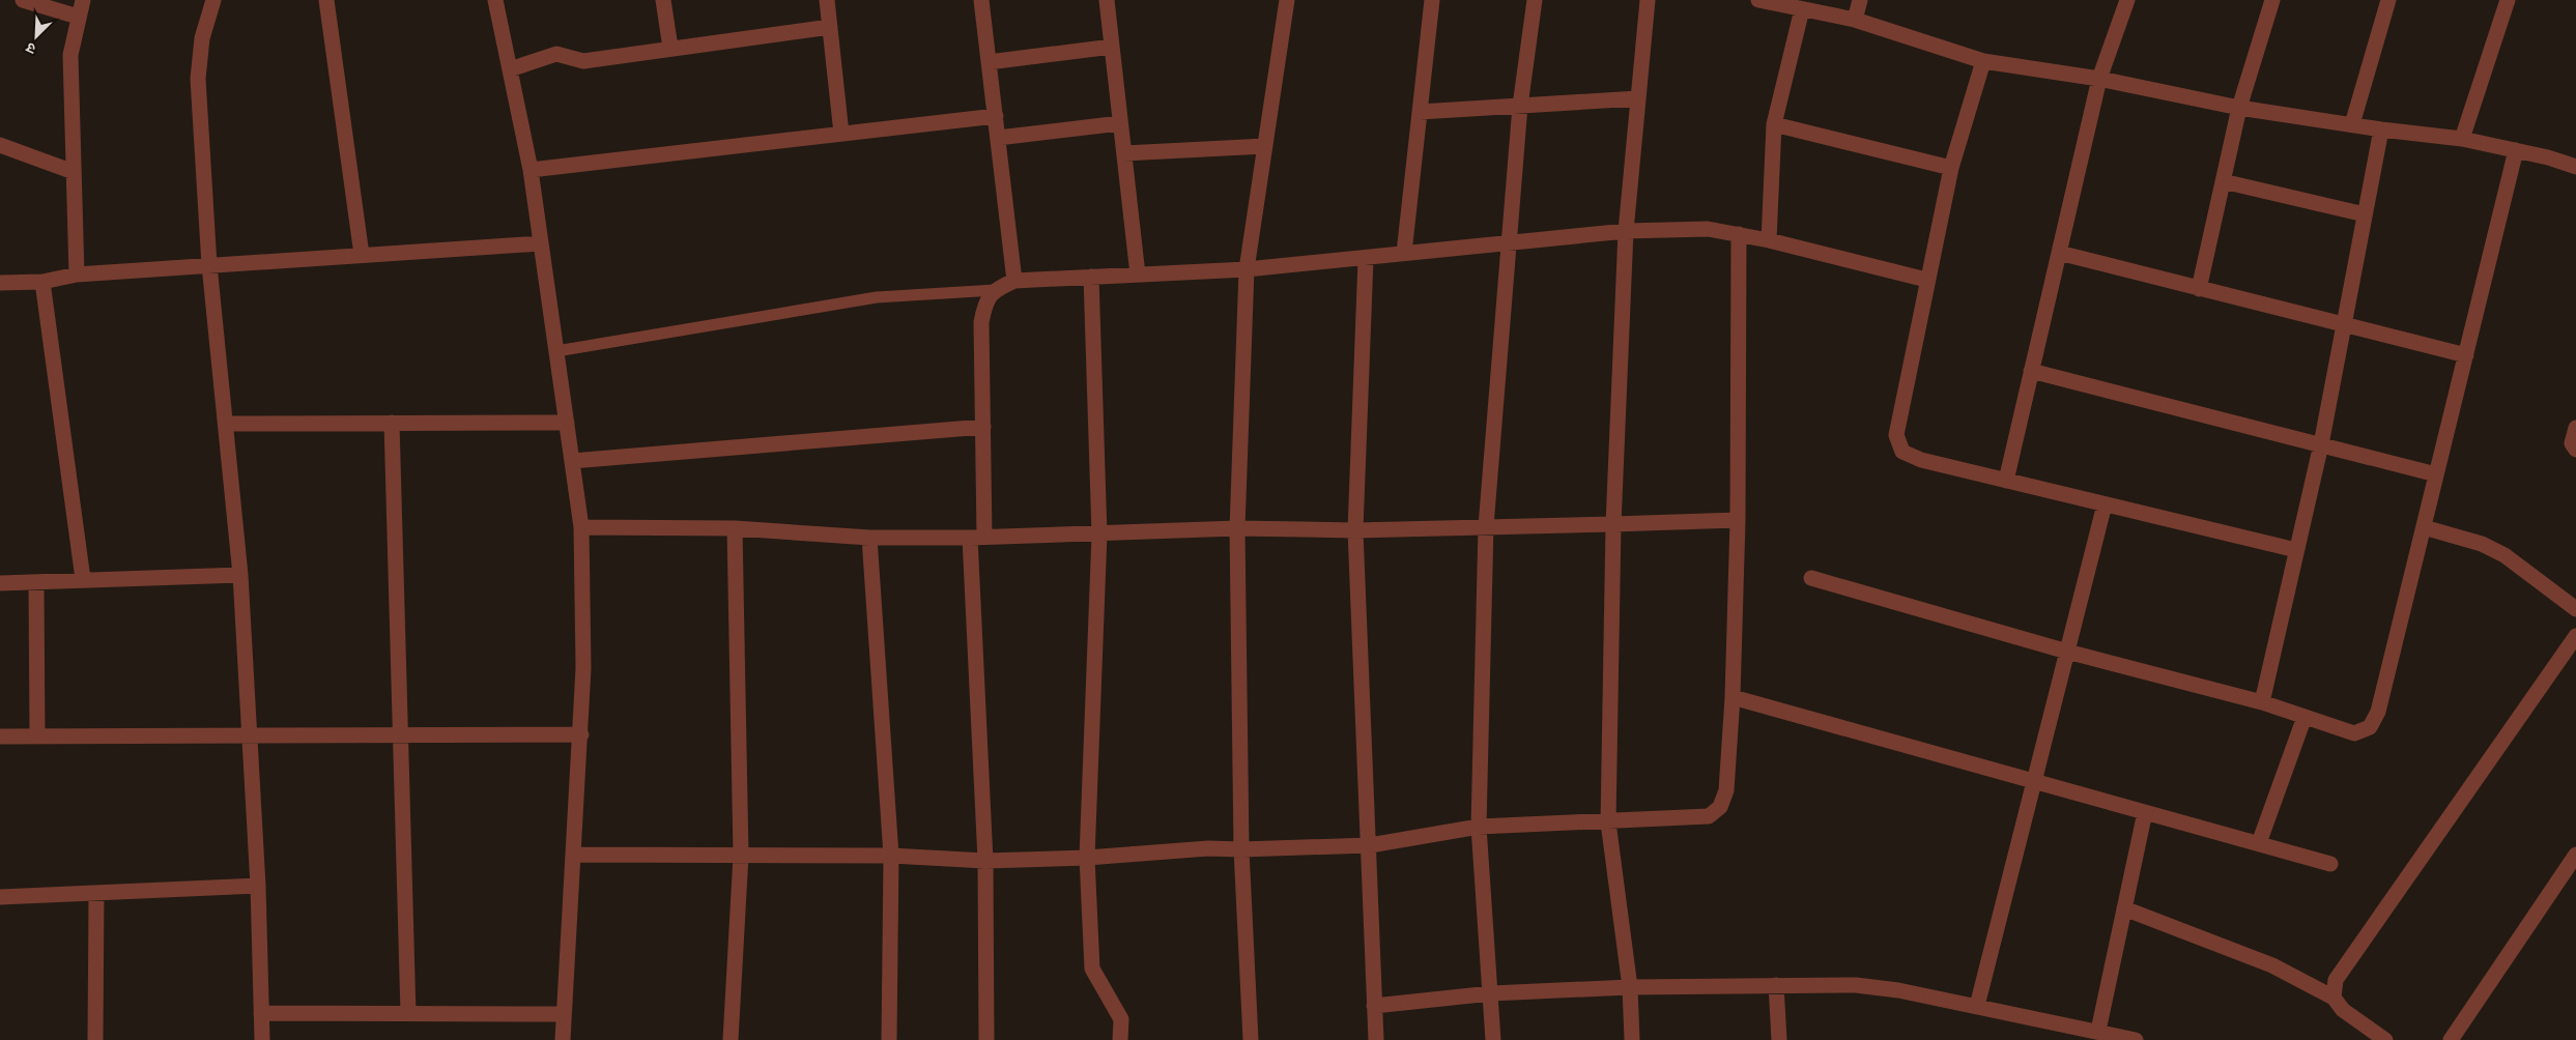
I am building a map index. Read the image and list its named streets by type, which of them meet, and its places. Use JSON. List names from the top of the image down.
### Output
{
  "north": "bottom left"
}
